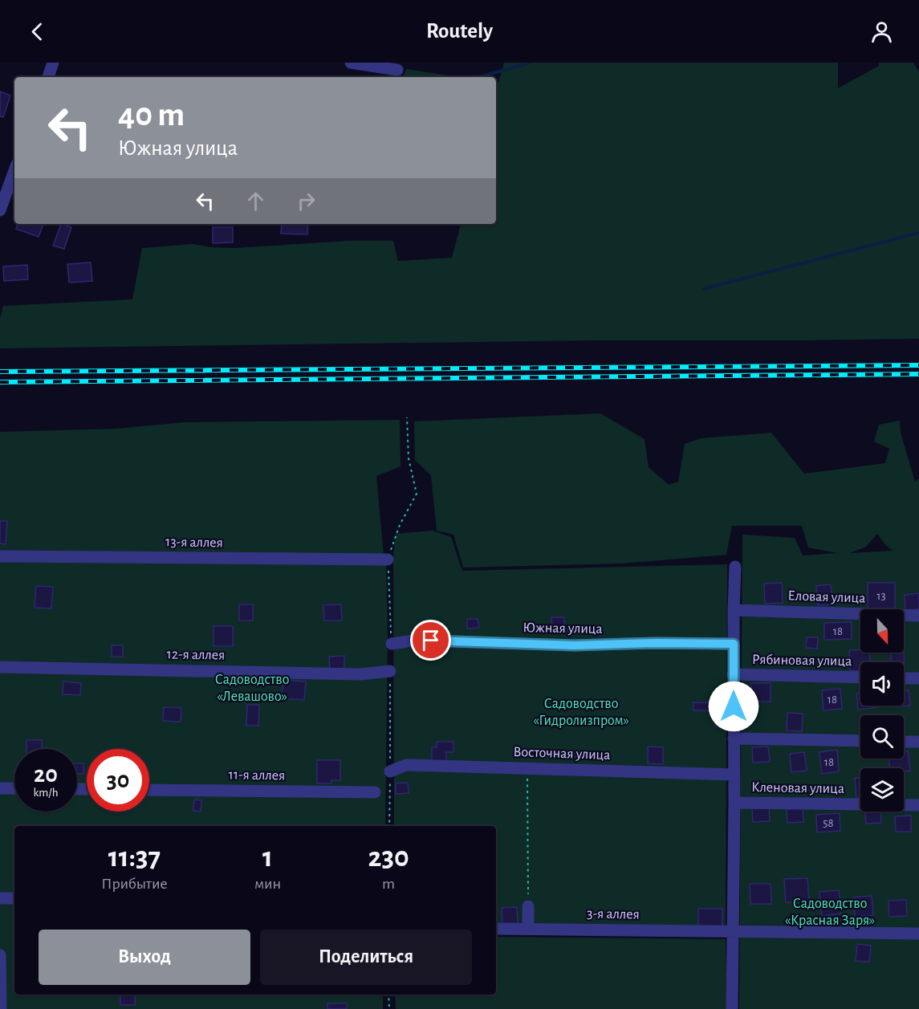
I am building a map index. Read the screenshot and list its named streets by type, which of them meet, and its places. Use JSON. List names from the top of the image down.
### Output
{
  "streets": {
    "street": [
      "13-я аллея",
      "Еловая улица",
      "Южная улица",
      "12-я аллея",
      "Рябиновая улица",
      "Восточная улица",
      "11-я аллея",
      "Кленовая улица",
      "3-я аллея"
    ]
  },
  "parks": ["Садоводство «Левашово»", "Садоводство «Гидролизпром»", "Садоводство «Красная Заря»"],
  "house_numbers": [
    "13",
    "18",
    "18",
    "18",
    "58"
  ],
  "north": "bottom",
  "page": {
    "header": "Routely",
    "turn": ["40 m", "Южная улица"],
    "speed": "20 km/h",
    "limit": "30",
    "eta": [
      "11:37",
      "Прибытие",
      "1",
      "мин",
      "230",
      "m"
    ],
    "buttons": ["Выход", "Поделиться"]
  }
}
